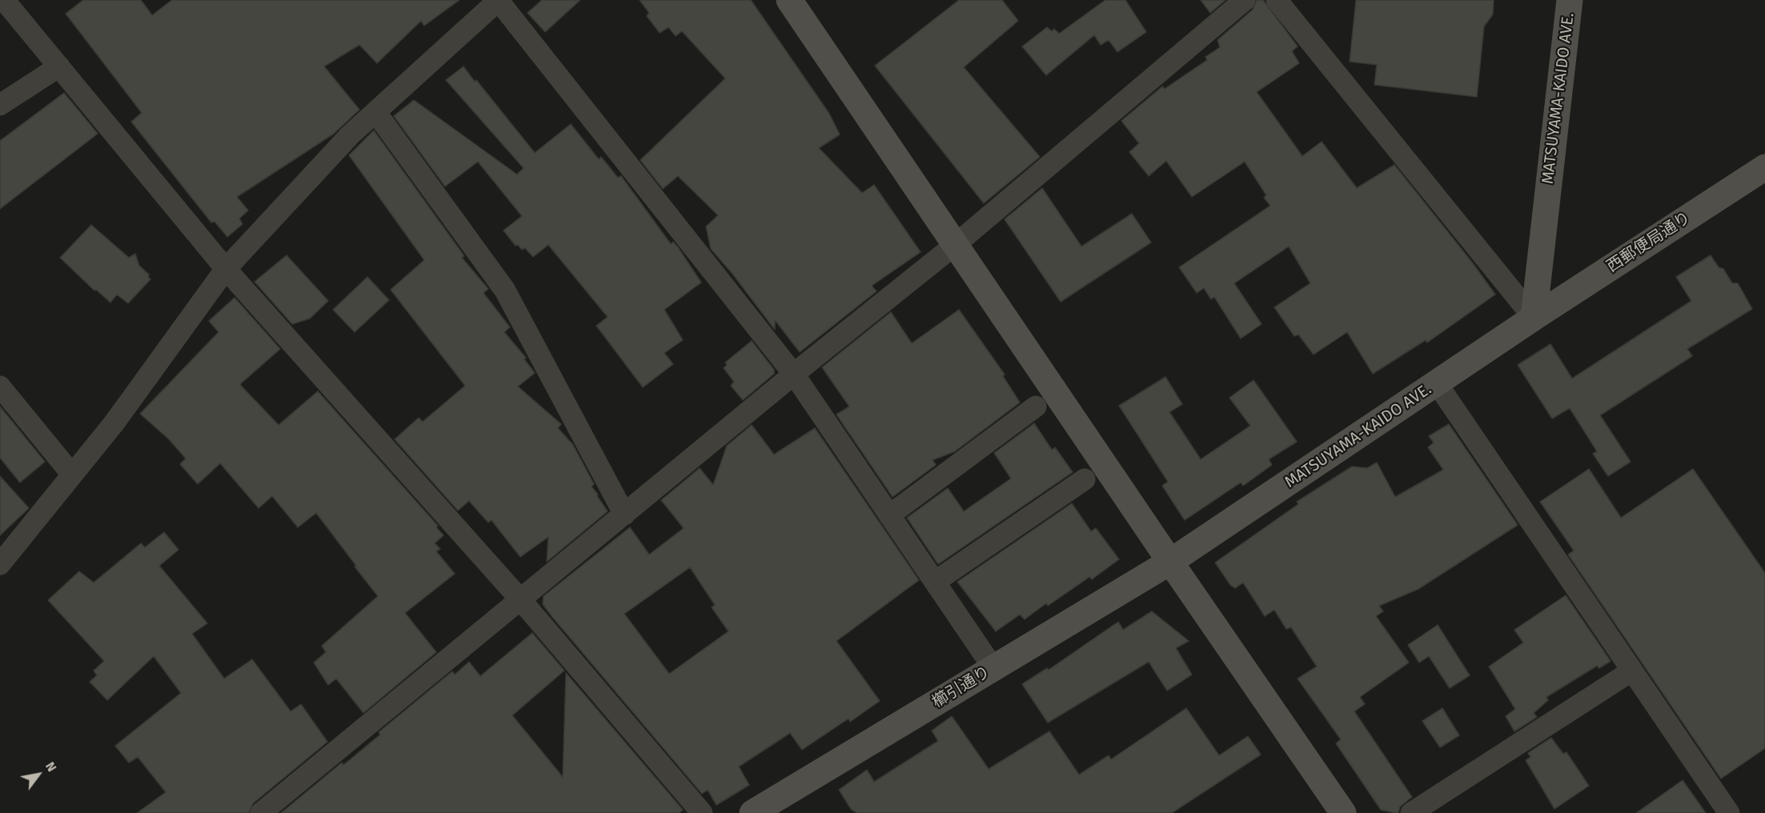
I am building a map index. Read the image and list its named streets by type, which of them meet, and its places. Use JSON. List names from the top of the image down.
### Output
{
  "streets": {
    "street": ["MATSUYAMA-KAIDO AVE.", "西郵便局通り", "櫛引通り"]
  },
  "crossings": [
    ["MATSUYAMA-KAIDO AVE.", "西郵便局通り"],
    ["MATSUYAMA-KAIDO AVE.", "櫛引通り"]
  ],
  "north": "top right"
}
